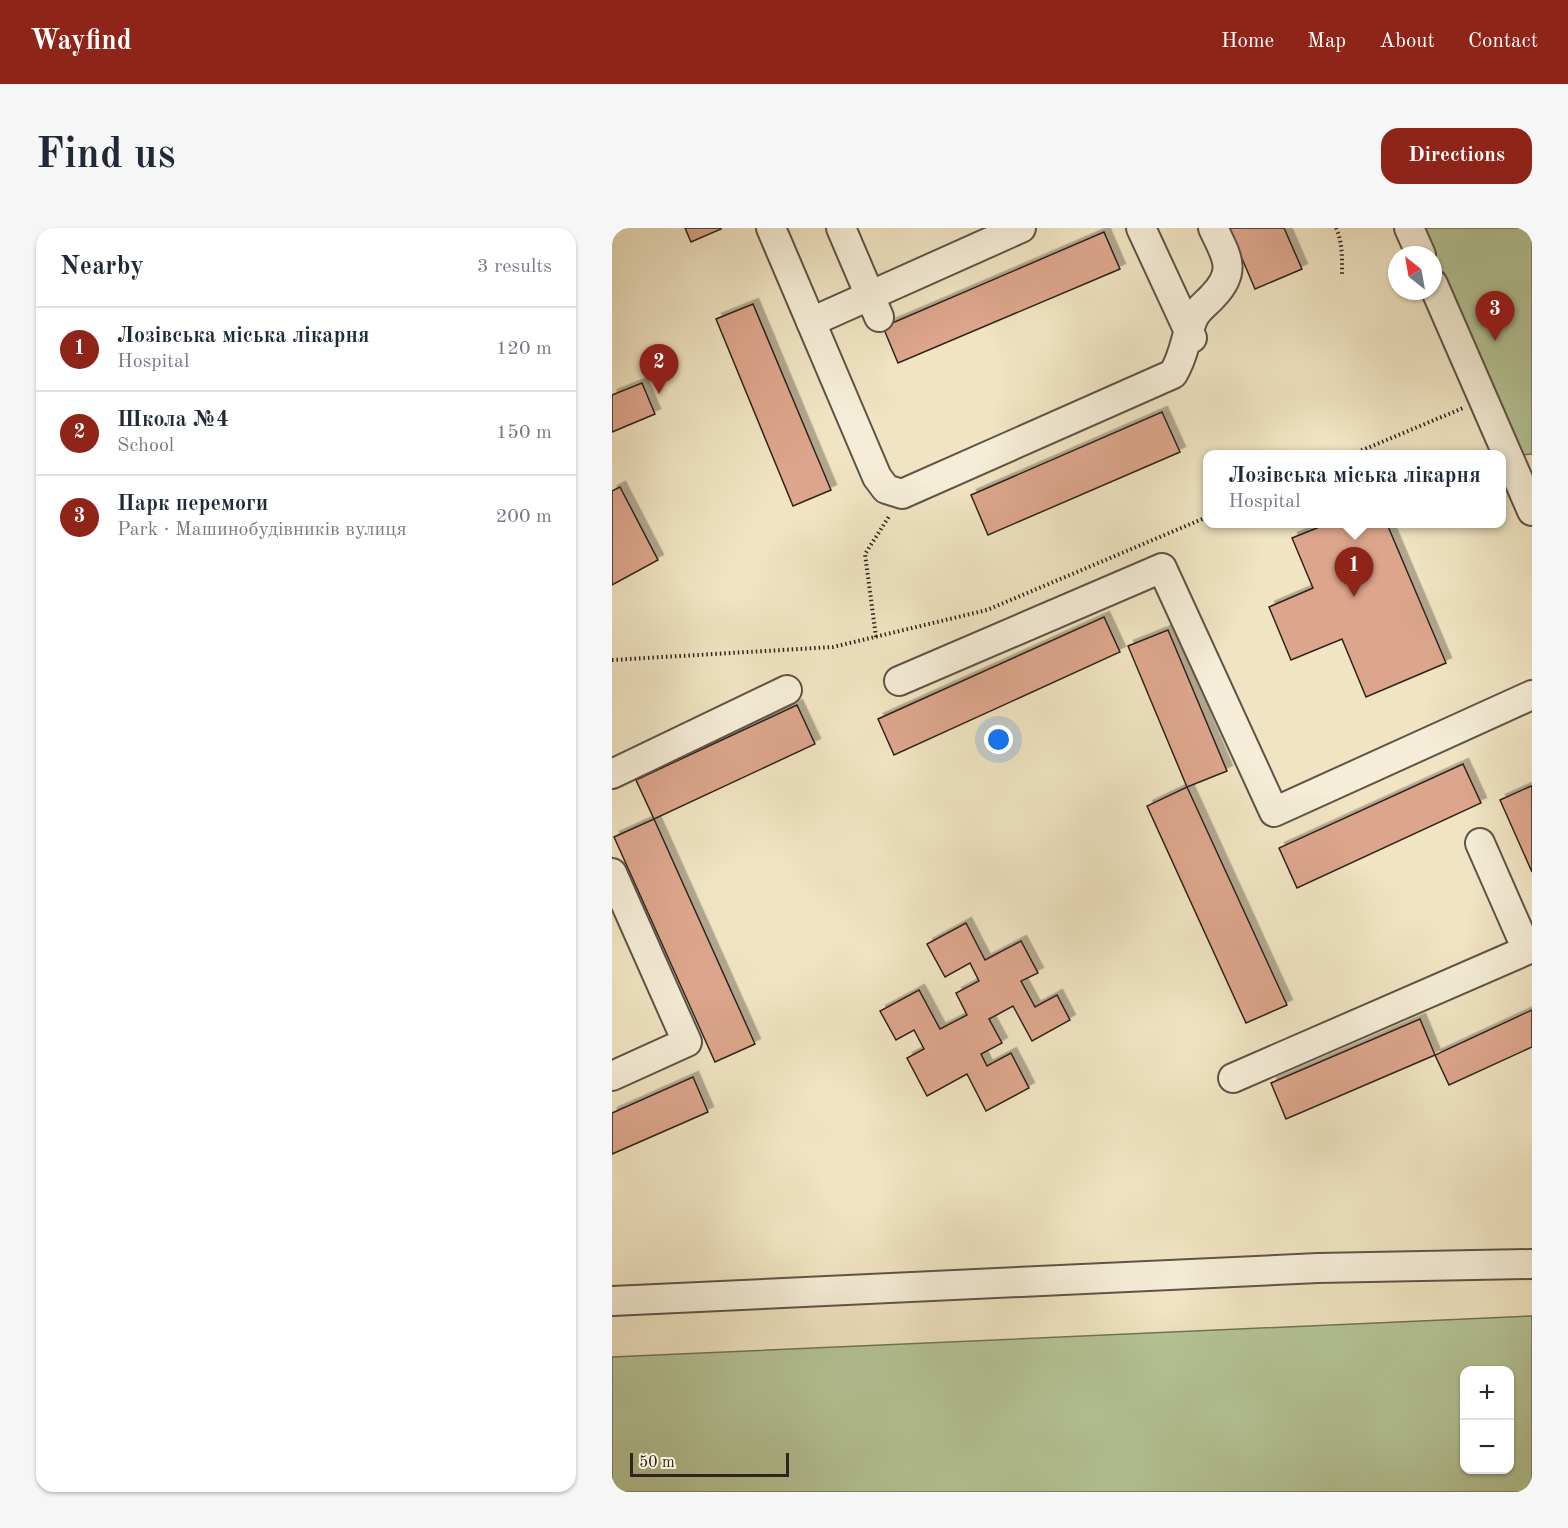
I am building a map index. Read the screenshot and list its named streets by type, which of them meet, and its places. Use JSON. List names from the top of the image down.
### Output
{
  "scale_bar": "50 m",
  "north": "top left",
  "page": {
    "header": "Wayfind",
    "nav": [
      "Home",
      "Map",
      "About",
      "Contact"
    ],
    "buttons": "Directions",
    "title": "Find us",
    "heading": ["Nearby", "3 results"],
    "pins": ["3", "2", "1"],
    "list": [
      {
        "mark": "1",
        "name": "Лозівська міська лікарня",
        "note": "Hospital",
        "value": "120 m"
      },
      {
        "mark": "2",
        "name": "Школа №4",
        "note": "School",
        "value": "150 m"
      },
      {
        "mark": "3",
        "name": "Парк перемоги",
        "note": "Park · Машинобудівників вулиця",
        "value": "200 m"
      }
    ],
    "popup": ["Лозівська міська лікарня", "Hospital"],
    "map_buttons": ["+", "−"],
    "scale": "50 m"
  }
}
